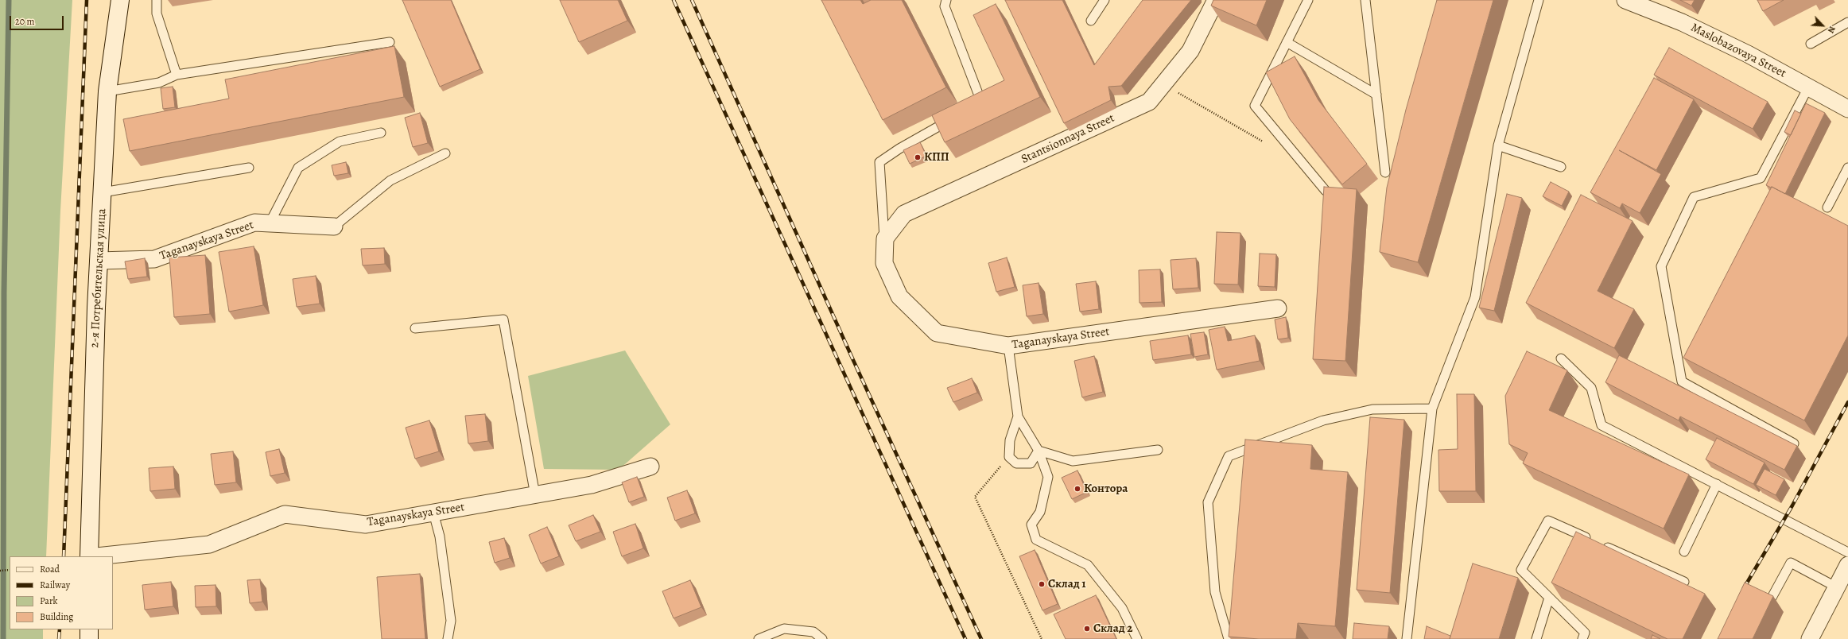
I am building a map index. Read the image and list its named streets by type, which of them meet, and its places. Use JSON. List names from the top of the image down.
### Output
{
  "streets": {
    "street": [
      "Maslobazovaya Street",
      "Stantsionnaya Street",
      "Taganayskaya Street",
      "2-я Потребительская улица"
    ]
  },
  "crossings": [
    ["Stantsionnaya Street", "Taganayskaya Street"],
    ["Taganayskaya Street", "2-я Потребительская улица"]
  ],
  "places": [
    "КПП",
    "Контора",
    "Склад 1",
    "Склад 2"
  ],
  "legend": [
    "Road",
    "Railway",
    "Park",
    "Building"
  ],
  "scale_bar": "20 m",
  "north": "bottom right"
}
